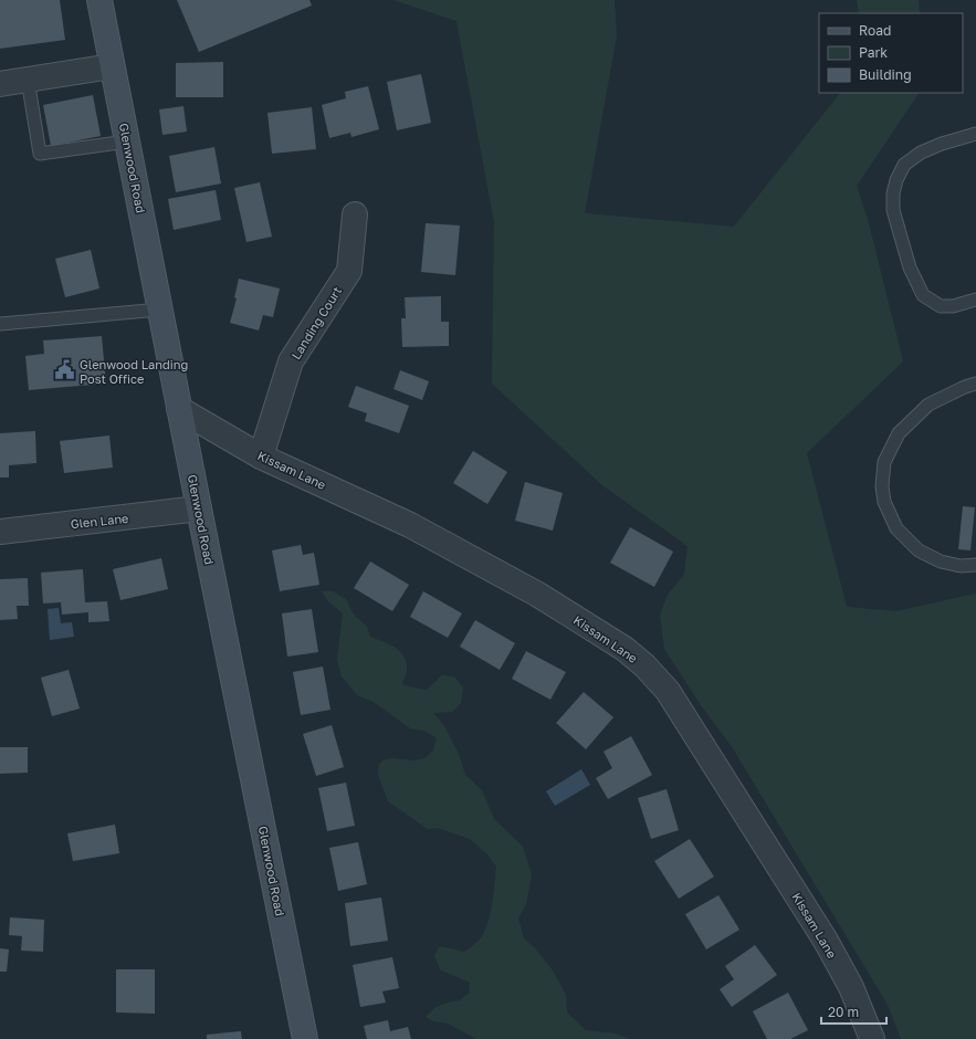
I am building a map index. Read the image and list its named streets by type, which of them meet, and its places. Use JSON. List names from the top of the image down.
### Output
{
  "streets": {
    "main road": ["Glenwood Road"],
    "street": ["Landing Court", "Kissam Lane", "Glen Lane"]
  },
  "crossings": [
    ["Glenwood Road", "Kissam Lane"],
    ["Glenwood Road", "Glen Lane"],
    ["Landing Court", "Kissam Lane"]
  ],
  "places": {
    "public building": ["Glenwood Landing Post Office"]
  },
  "legend": ["Road", "Park", "Building"],
  "scale_bar": "20 m"
}
